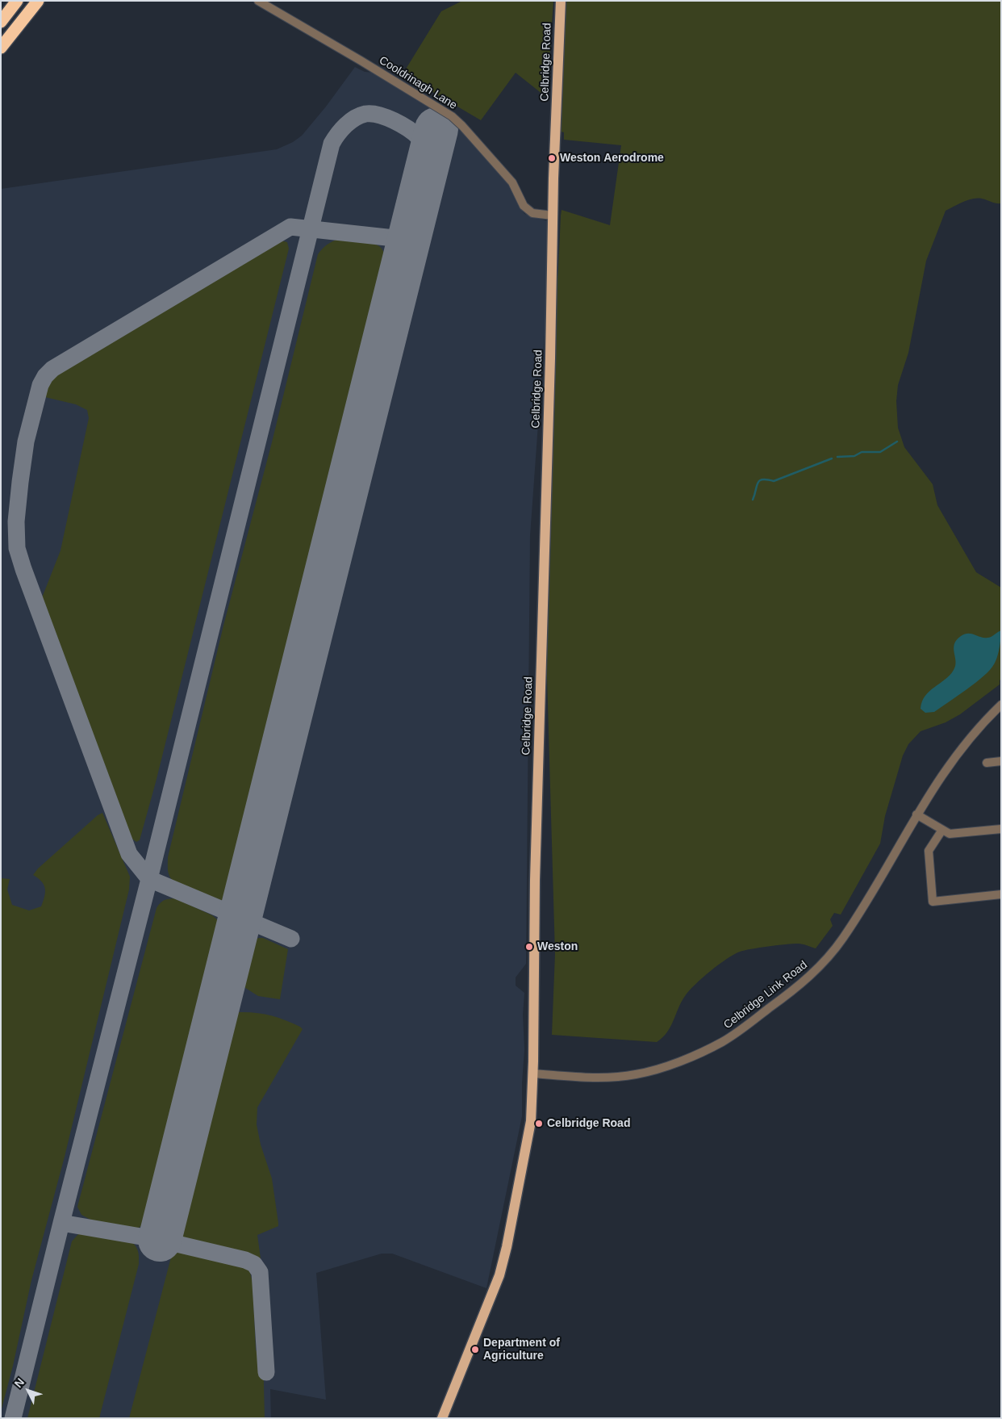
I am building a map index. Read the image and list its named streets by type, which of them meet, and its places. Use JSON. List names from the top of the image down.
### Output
{
  "streets": {
    "main road": ["Celbridge Road"],
    "street": ["Cooldrinagh Lane", "Celbridge Link Road"]
  },
  "crossings": [
    ["Celbridge Road", "Cooldrinagh Lane"],
    ["Celbridge Road", "Celbridge Link Road"]
  ],
  "places": [
    "Weston Aerodrome",
    "Weston",
    "Celbridge Road",
    "Department of Agriculture"
  ],
  "north": "top left"
}
